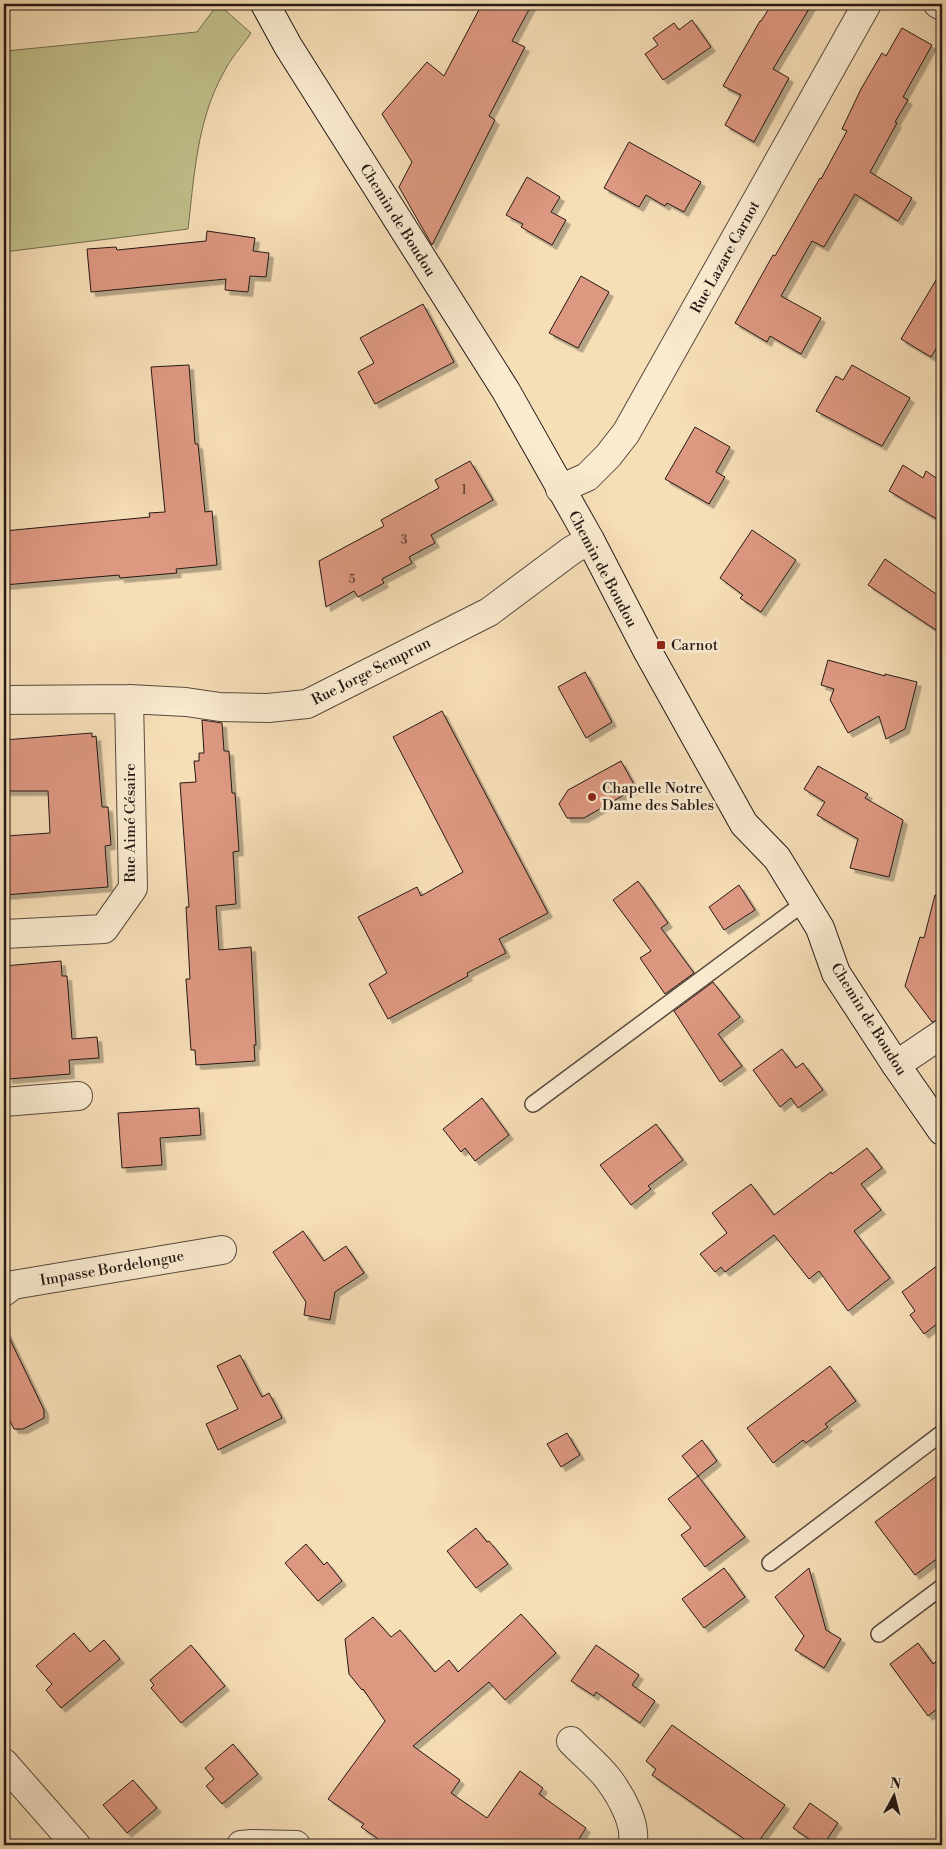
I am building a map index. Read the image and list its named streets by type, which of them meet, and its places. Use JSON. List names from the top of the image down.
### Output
{
  "streets": {
    "street": [
      "Chemin de Boudou",
      "Rue Lazare Carnot",
      "Rue Jorge Semprun",
      "Rue Aimé Césaire",
      "Impasse Bordelongue"
    ]
  },
  "crossings": [
    ["Chemin de Boudou", "Rue Lazare Carnot"],
    ["Chemin de Boudou", "Rue Jorge Semprun"],
    ["Rue Jorge Semprun", "Rue Aimé Césaire"]
  ],
  "places": {
    "transit": ["Carnot"],
    "other": ["Chapelle Notre Dame des Sables"]
  },
  "house_numbers": ["1", "3", "5"],
  "north": "top"
}
